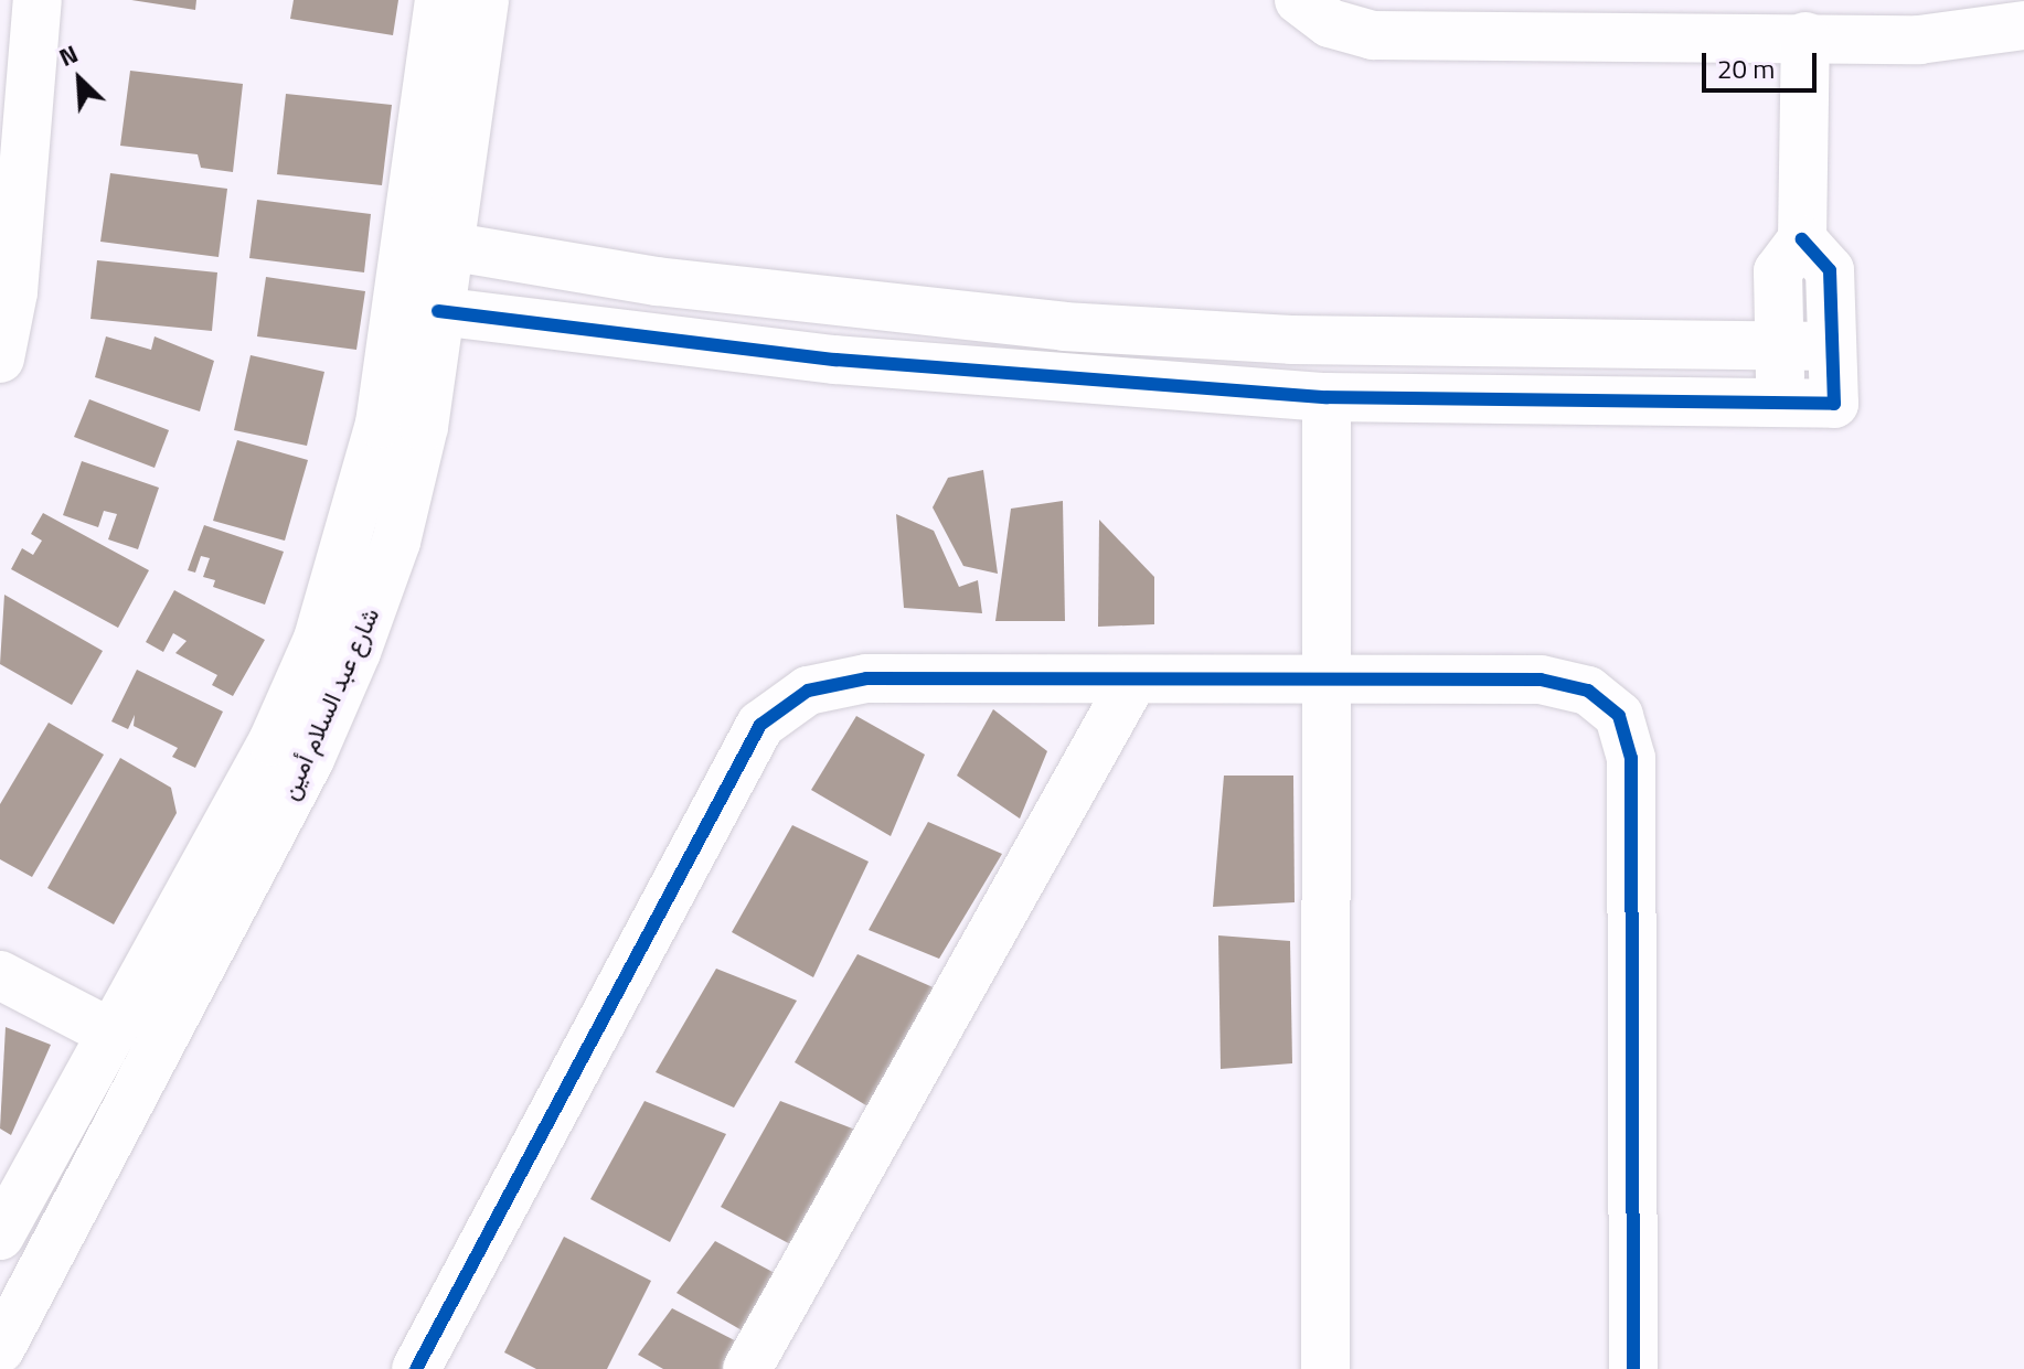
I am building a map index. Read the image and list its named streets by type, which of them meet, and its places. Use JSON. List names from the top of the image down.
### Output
{
  "streets": {
    "street": ["شارع عبد السلام أمين"]
  },
  "scale_bar": "20 m",
  "north": "top left"
}
